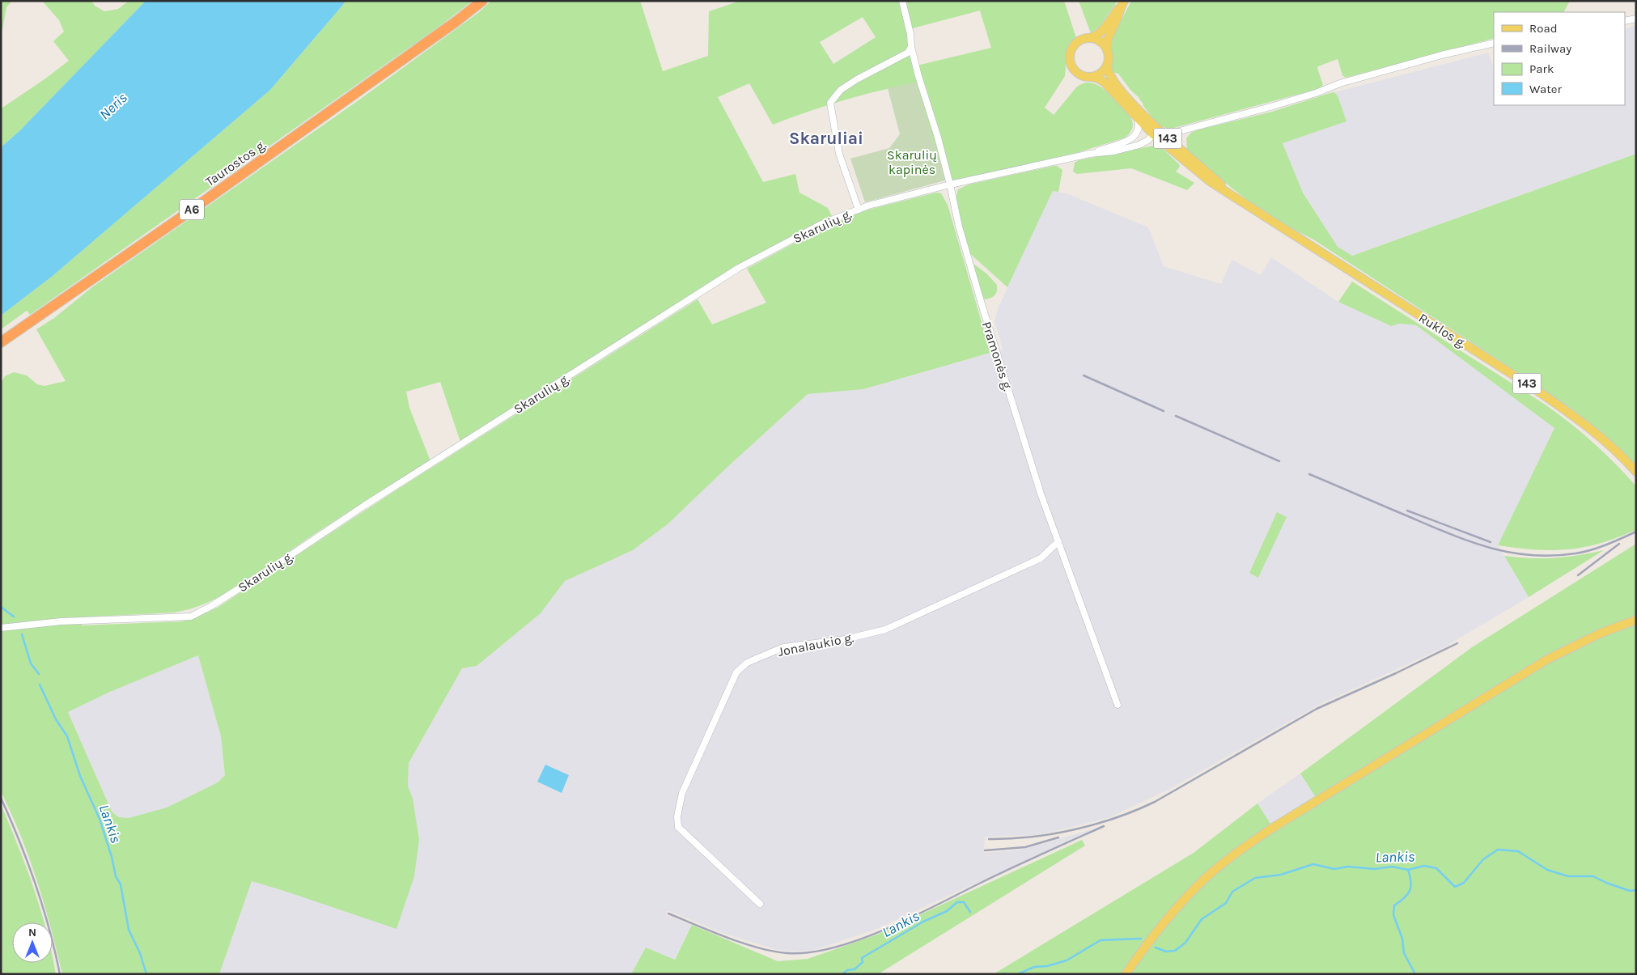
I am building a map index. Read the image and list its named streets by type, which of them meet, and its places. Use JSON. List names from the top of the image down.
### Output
{
  "streets": {
    "highway": ["Taurostos g.", "A6"],
    "main road": ["143", "Ruklos g."],
    "street": ["Skarulių g.", "Pramonės g.", "Jonalaukio g."]
  },
  "crossings": [
    ["143", "Skarulių g."],
    ["143", "Ruklos g."],
    ["Skarulių g.", "Pramonės g."],
    ["Pramonės g.", "Jonalaukio g."]
  ],
  "districts": ["Skaruliai"],
  "water": ["Neris", "Lankis"],
  "parks": ["Skarulių kapinės"],
  "legend": [
    "Road",
    "Railway",
    "Park",
    "Water"
  ],
  "north": "top"
}
